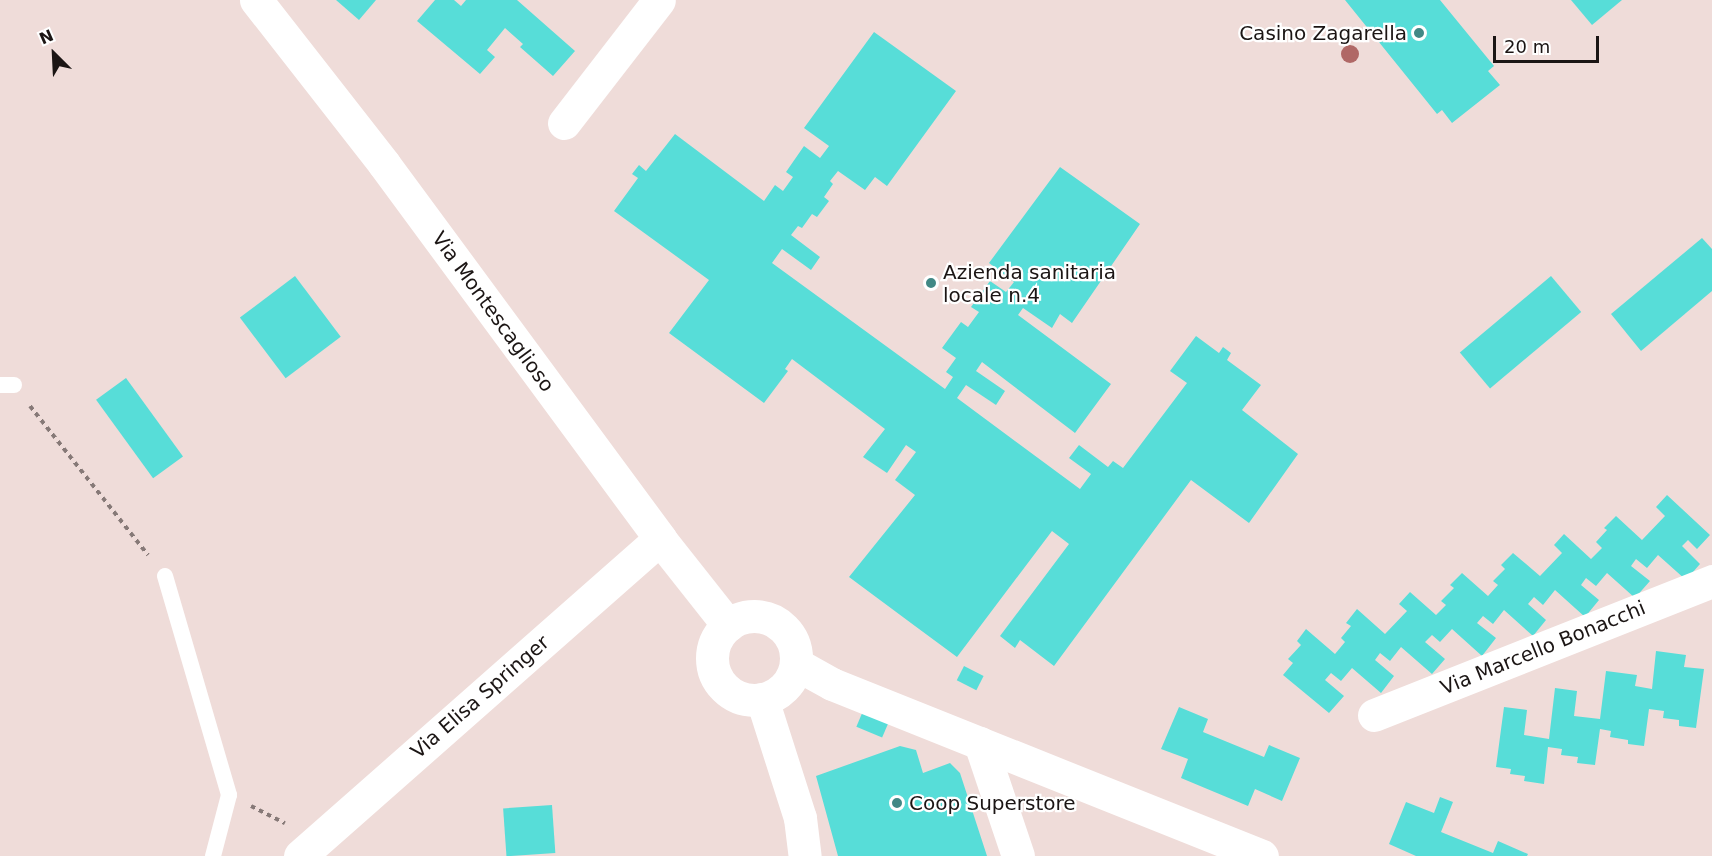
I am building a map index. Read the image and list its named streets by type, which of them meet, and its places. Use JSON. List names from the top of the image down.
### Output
{
  "streets": {
    "street": ["Via Montescaglioso", "Via Marcello Bonacchi", "Via Elisa Springer"]
  },
  "crossings": [
    ["Via Montescaglioso", "Via Elisa Springer"]
  ],
  "places": ["Casino Zagarella", "Azienda sanitaria locale n.4", "Coop Superstore"],
  "scale_bar": "20 m",
  "north": "top left"
}
